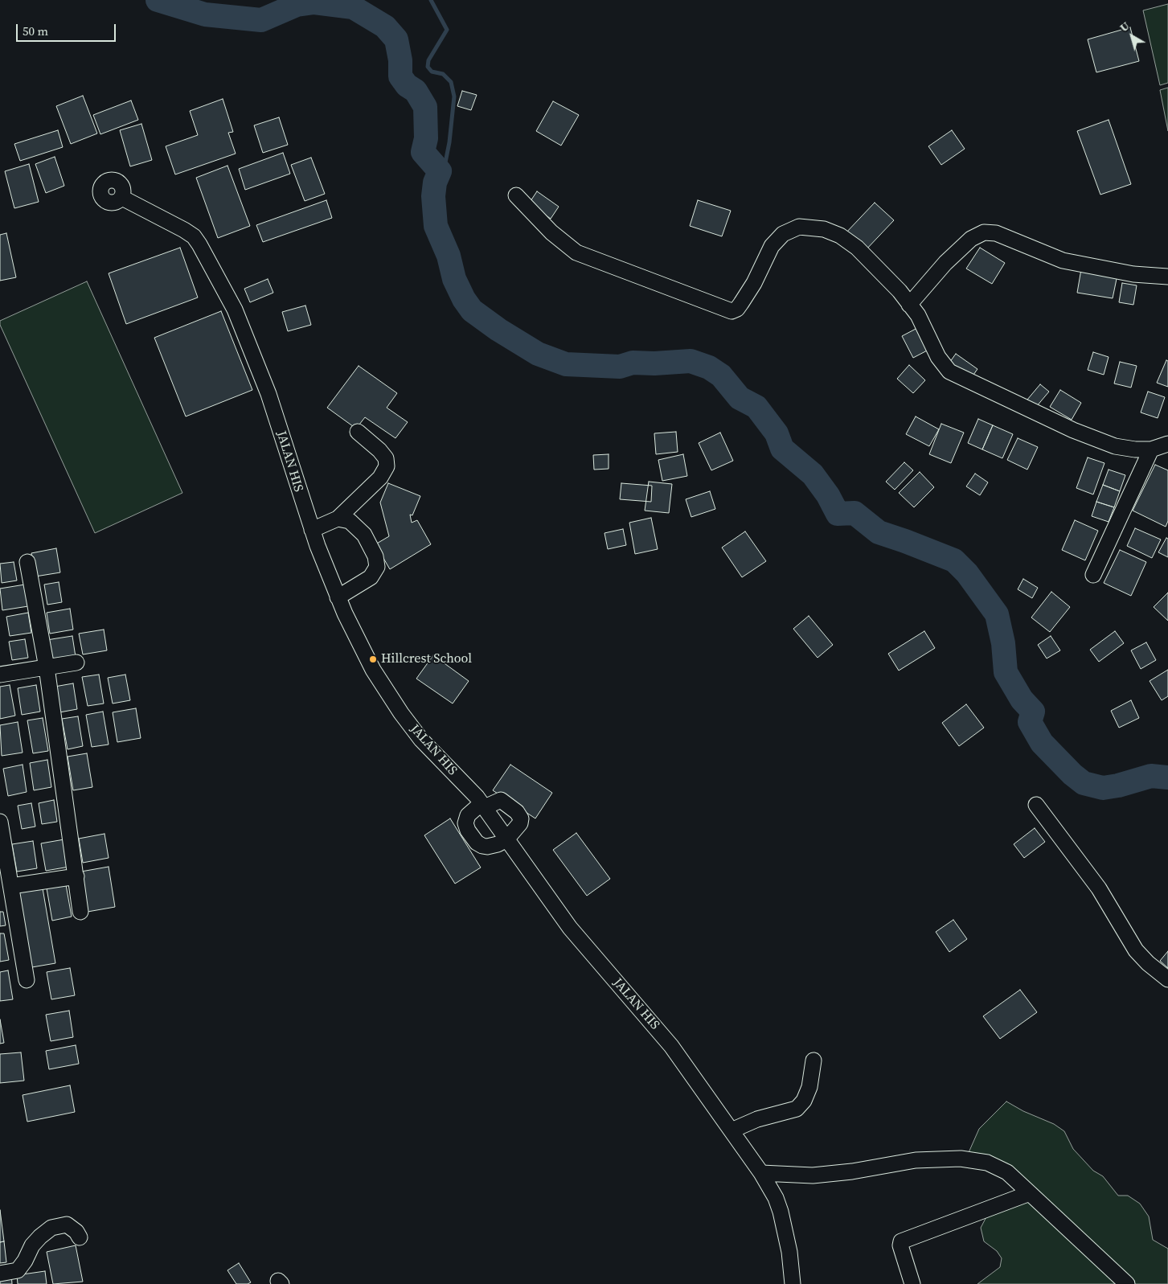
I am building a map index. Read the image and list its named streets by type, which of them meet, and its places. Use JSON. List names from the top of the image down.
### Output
{
  "streets": {
    "street": ["JALAN HIS"]
  },
  "places": ["Hillcrest School"],
  "scale_bar": "50 m",
  "north": "top left"
}
